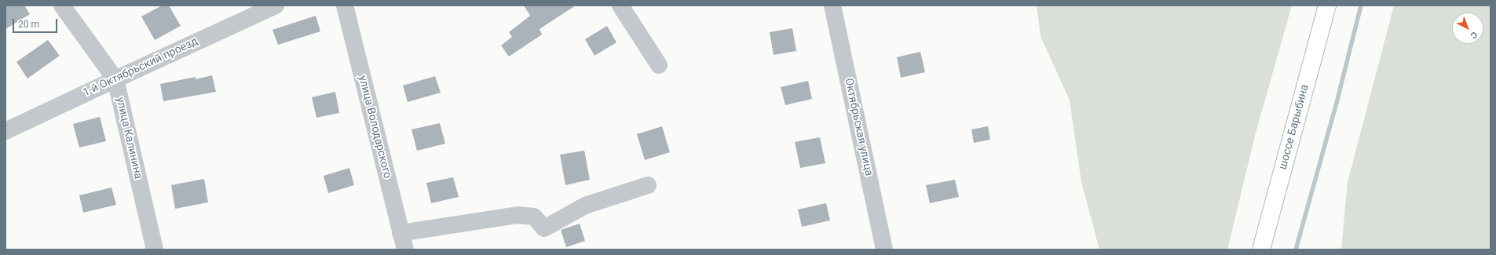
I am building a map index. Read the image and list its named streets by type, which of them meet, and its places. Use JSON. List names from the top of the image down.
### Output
{
  "streets": {
    "main road": ["шоссе Барыбина"],
    "street": [
      "1-й Октябрьский проезд",
      "улица Володарского",
      "Октябрьская улица",
      "улица Калинина"
    ]
  },
  "crossings": [
    ["1-й Октябрьский проезд", "улица Калинина"]
  ],
  "scale_bar": "20 m",
  "north": "bottom right"
}
